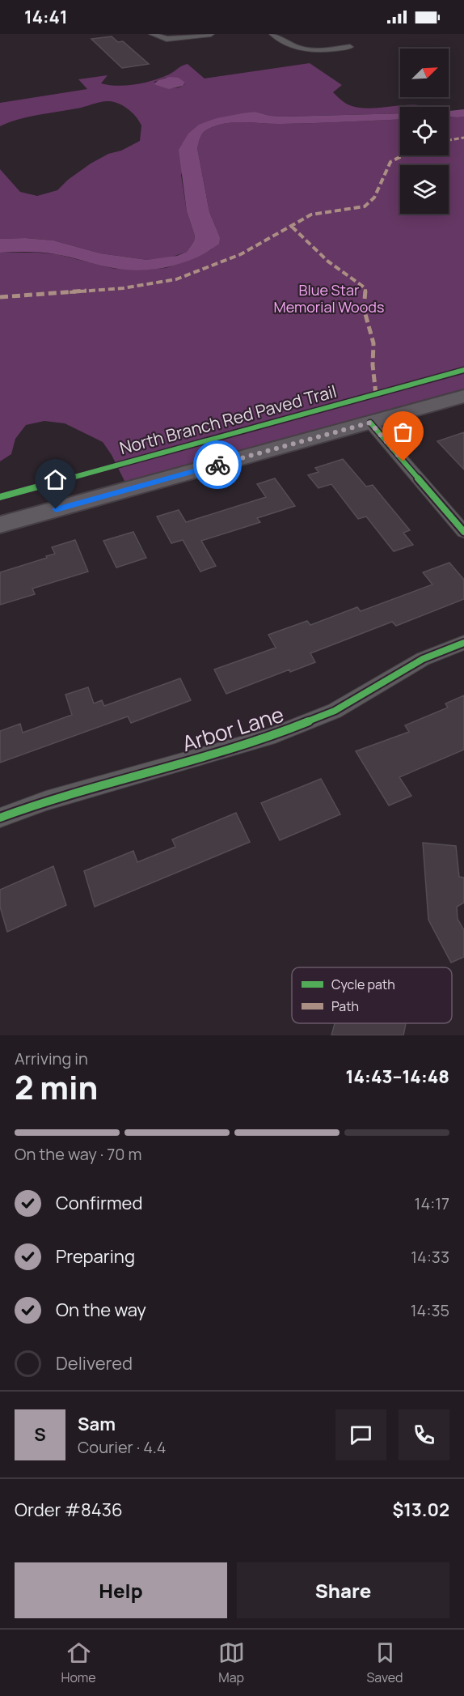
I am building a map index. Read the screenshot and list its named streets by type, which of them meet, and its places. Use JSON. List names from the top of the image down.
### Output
{
  "streets": {
    "street": ["Arbor Lane"],
    "cycle path": ["North Branch Red Paved Trail"]
  },
  "parks": ["Blue Star Memorial Woods"],
  "legend": ["Cycle path", "Path"],
  "north": "top right",
  "page": {
    "status": "14:41",
    "heading": ["2 min", "Arriving in", "14:43–14:48"],
    "panel": [
      "Sam",
      "Courier · 4.4",
      "Order #8436",
      "$13.02"
    ],
    "bar": "On the way · 70 m",
    "list": [
      ["Confirmed", "14:17"],
      ["Preparing", "14:33"],
      ["On the way", "14:35"],
      "Delivered"
    ],
    "round": "S",
    "buttons": ["Help", "Share"],
    "tabs": ["Home", "Map", "Saved"]
  }
}
